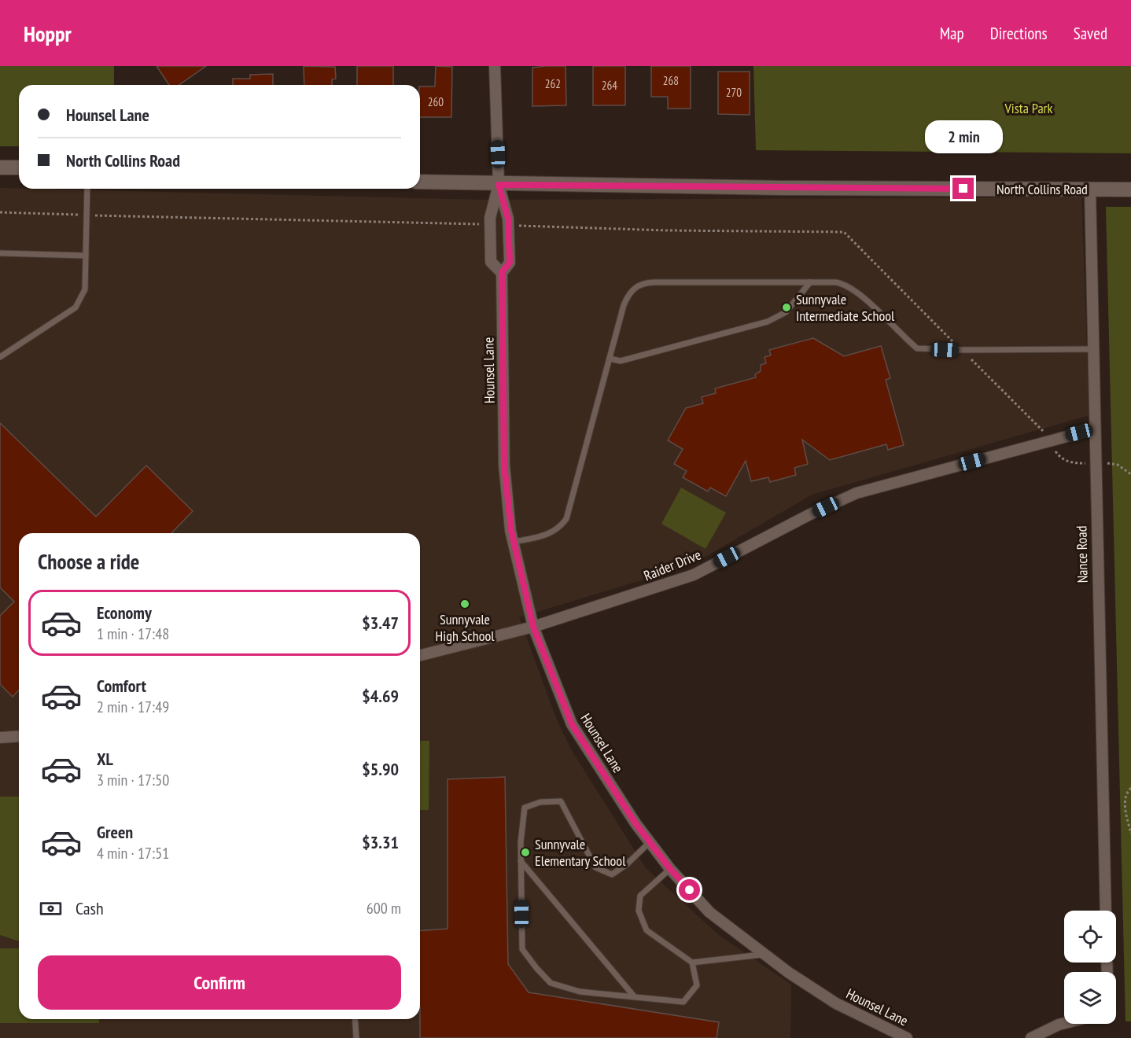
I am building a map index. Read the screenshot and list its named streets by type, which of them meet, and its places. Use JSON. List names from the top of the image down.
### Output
{
  "streets": {
    "street": [
      "North Collins Road",
      "Hounsel Lane",
      "Nance Road",
      "Raider Drive"
    ]
  },
  "crossings": [
    ["North Collins Road", "Hounsel Lane"],
    ["North Collins Road", "Nance Road"],
    ["Hounsel Lane", "Raider Drive"],
    ["Nance Road", "Raider Drive"]
  ],
  "parks": ["Vista Park"],
  "places": ["Sunnyvale Intermediate School", "Sunnyvale High School", "Sunnyvale Elementary School"],
  "house_numbers": [
    "268",
    "262",
    "264",
    "270",
    "260"
  ],
  "page": {
    "header": "Hoppr",
    "nav": ["Map", "Directions", "Saved"],
    "banner": ["Hounsel Lane", "North Collins Road"],
    "bubble": "2 min",
    "heading": "Choose a ride",
    "list": [
      {
        "name": "Economy",
        "note": "1 min · 17:48",
        "value": "$3.47"
      },
      {
        "name": "Comfort",
        "note": "2 min · 17:49",
        "value": "$4.69"
      },
      {
        "name": "XL",
        "note": "3 min · 17:50",
        "value": "$5.90"
      },
      {
        "name": "Green",
        "note": "4 min · 17:51",
        "value": "$3.31"
      }
    ],
    "pay": ["Cash", "600 m"],
    "buttons": "Confirm"
  }
}
